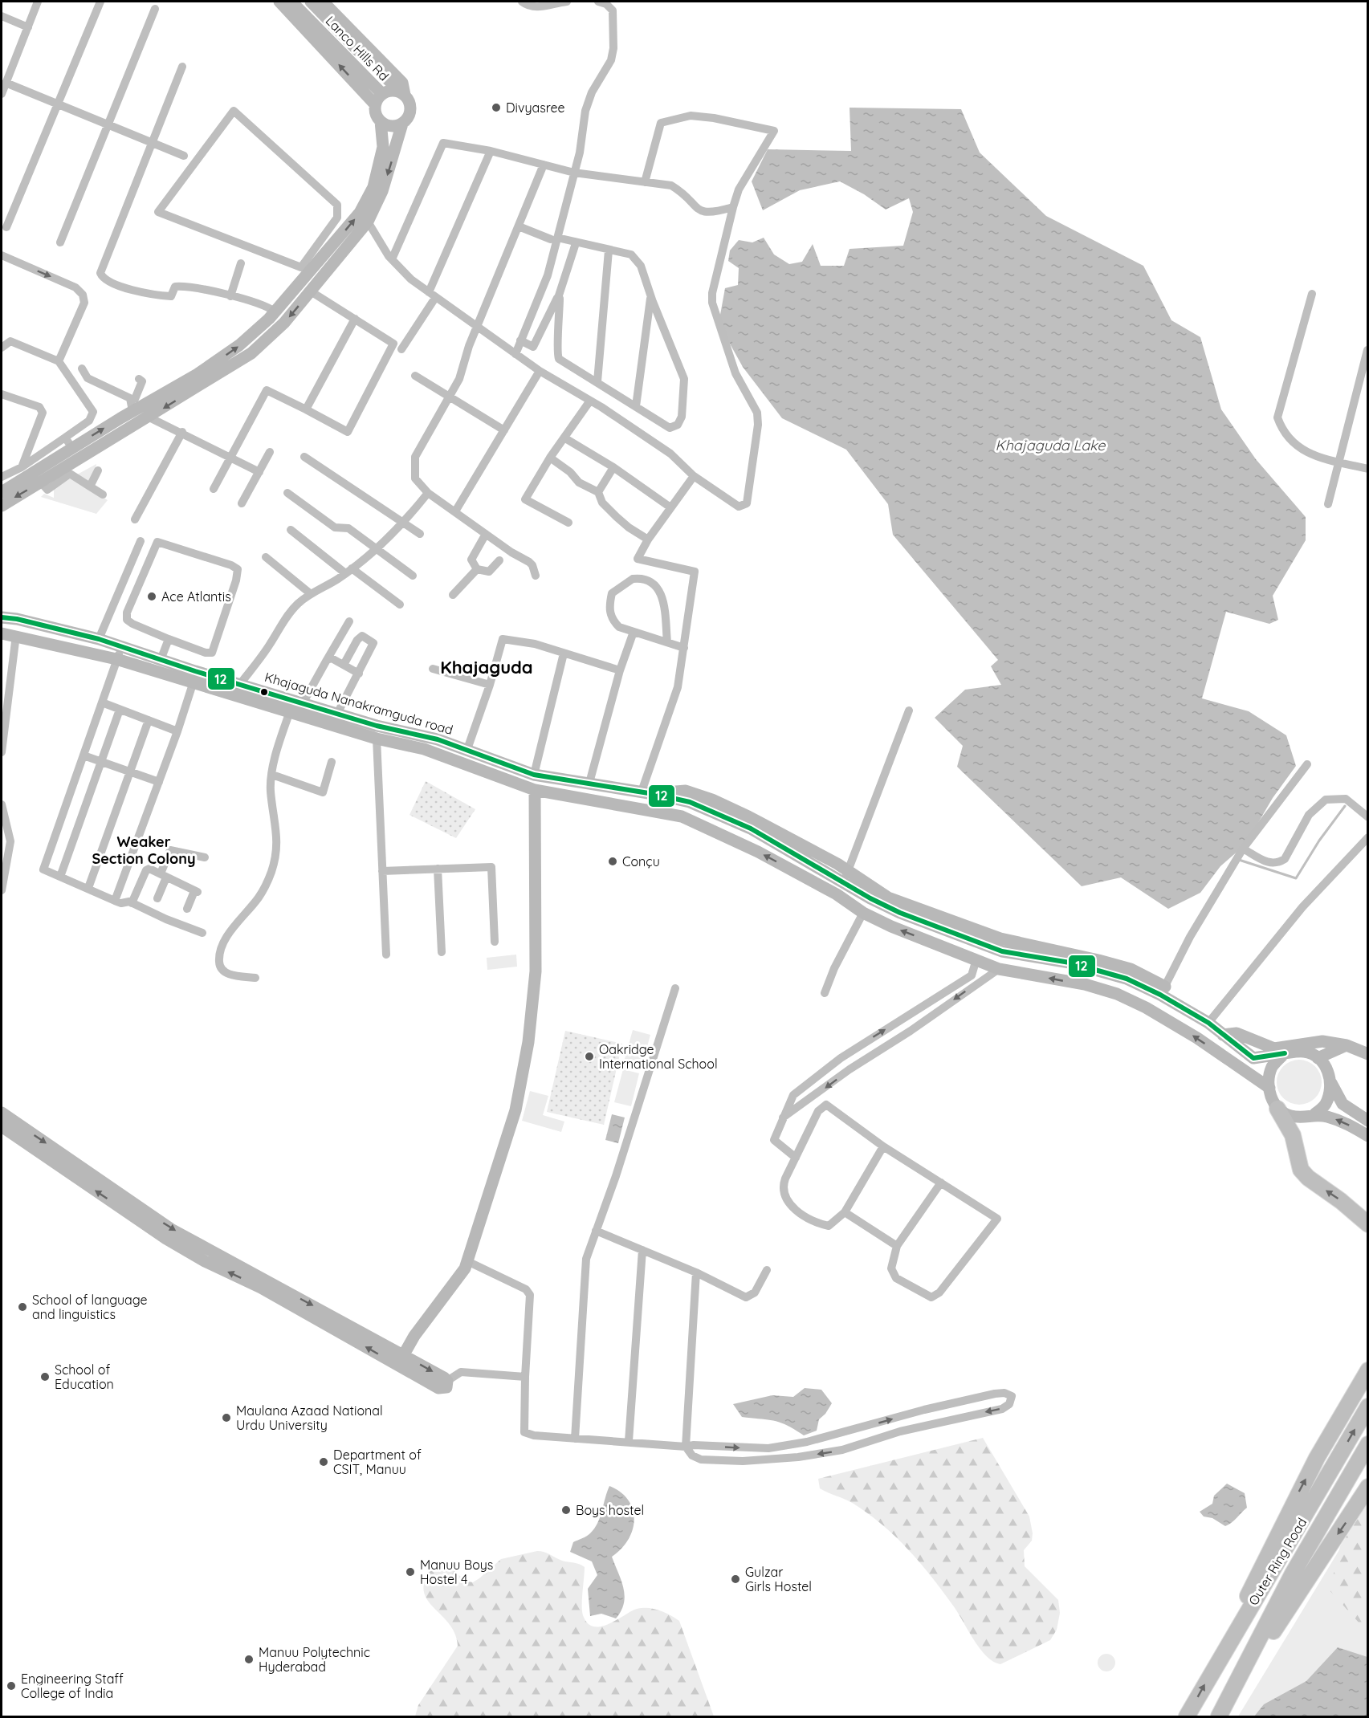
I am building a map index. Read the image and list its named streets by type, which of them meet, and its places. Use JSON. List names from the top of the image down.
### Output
{
  "streets": {
    "highway": ["Outer Ring Road"],
    "main road": ["Lanco Hills Rd", "Khajaguda Nanakramguda road"]
  },
  "districts": ["Khajaguda", "Weaker Section Colony"],
  "water": ["Khajaguda Lake"],
  "places": [
    "Divyasree",
    "Ace Atlantis",
    "Conçu",
    "Oakridge International School",
    "School of language and linguistics",
    "School of Education",
    "Maulana Azaad National Urdu University",
    "Department of CSIT, Manuu",
    "Boys hostel",
    "Manuu Boys Hostel 4",
    "Gulzar Girls Hostel",
    "Manuu Polytechnic Hyderabad",
    "Engineering Staff College of India"
  ],
  "lines": ["transit line 12"]
}
